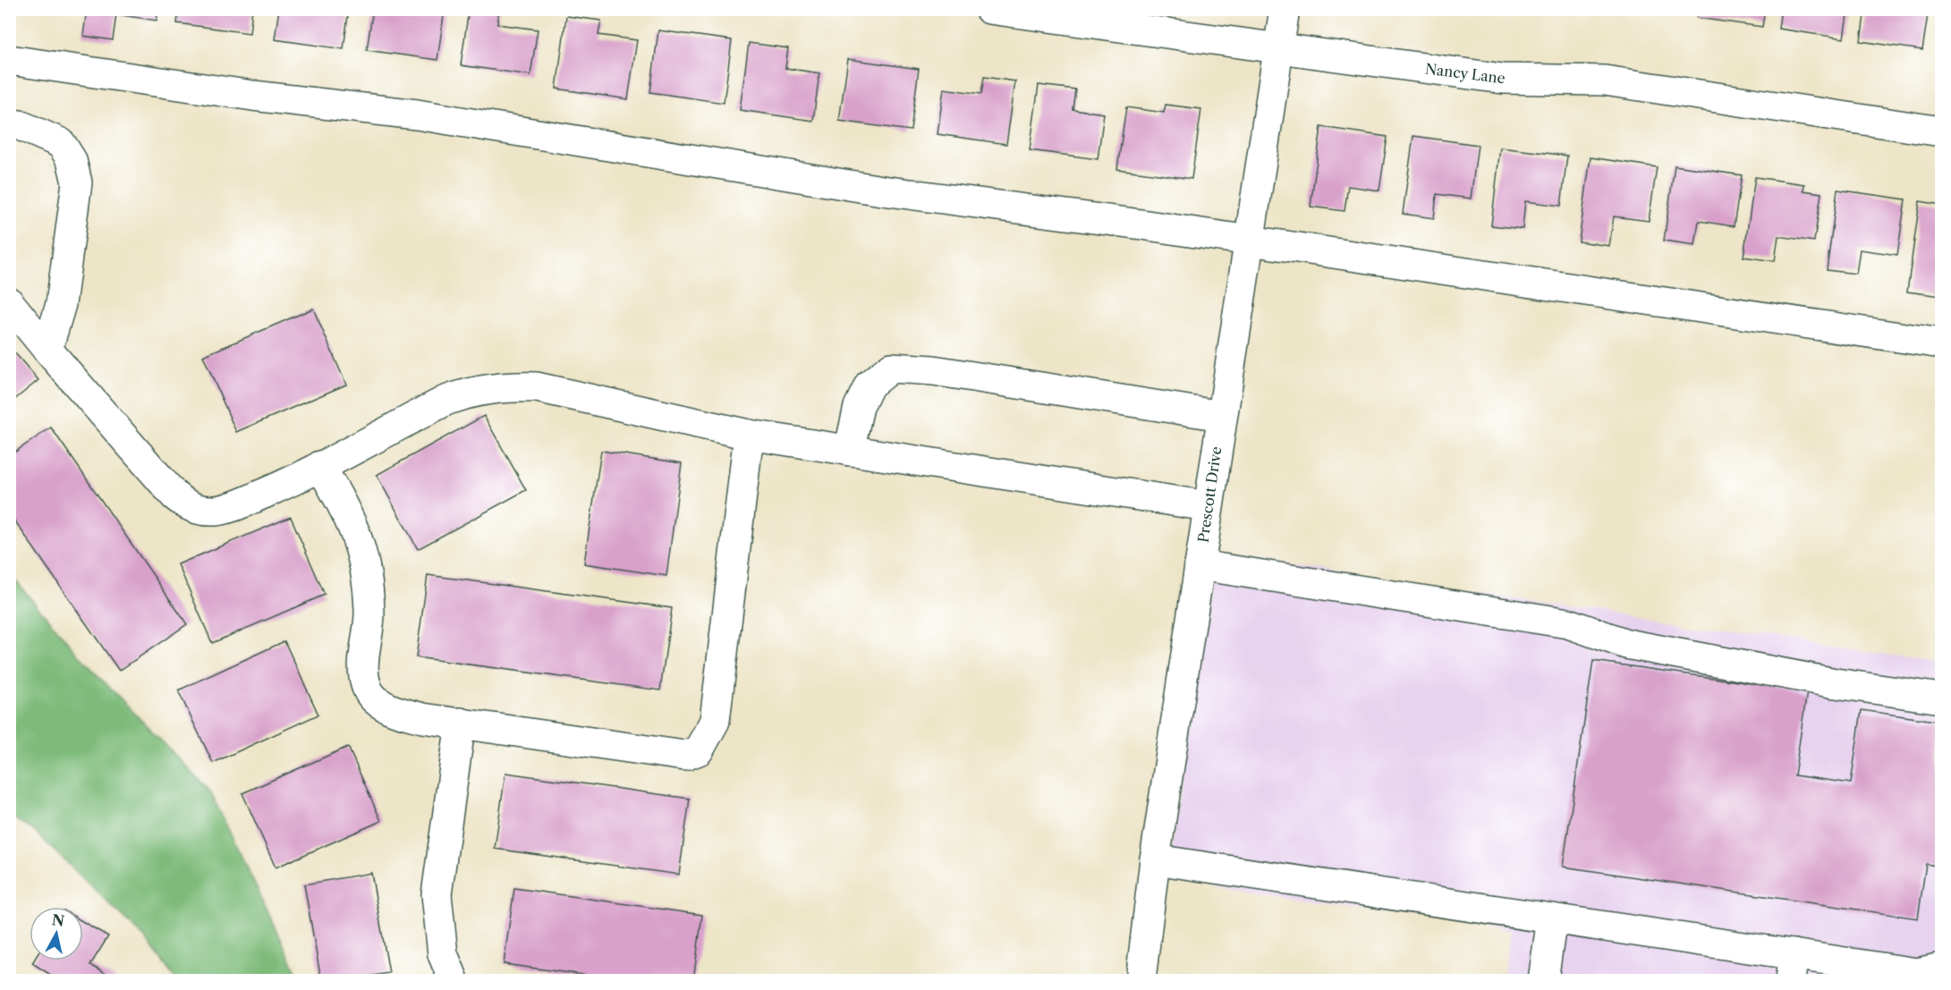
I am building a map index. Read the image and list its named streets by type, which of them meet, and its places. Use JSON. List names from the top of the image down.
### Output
{
  "streets": {
    "street": ["Nancy Lane", "Prescott Drive"]
  },
  "crossings": [
    ["Nancy Lane", "Prescott Drive"]
  ],
  "north": "top"
}
